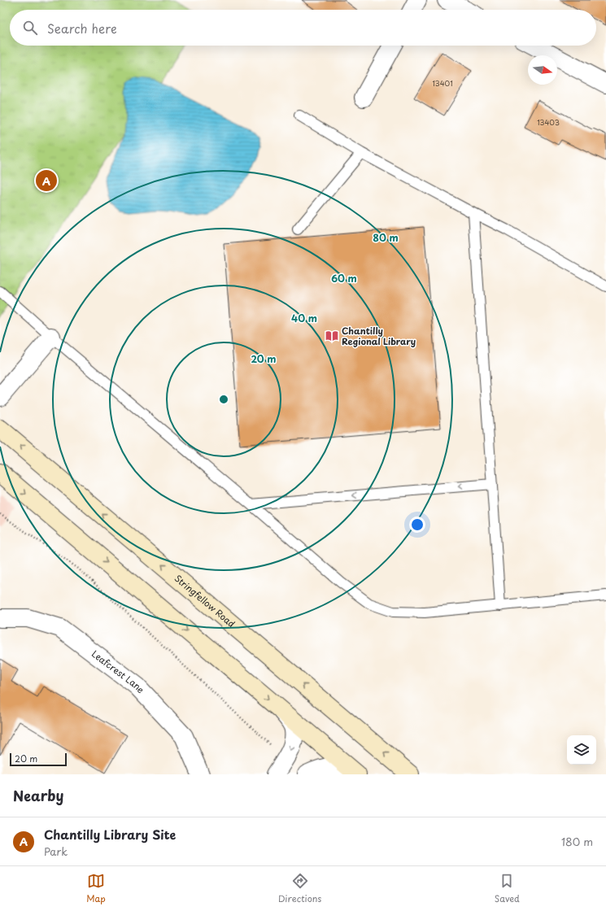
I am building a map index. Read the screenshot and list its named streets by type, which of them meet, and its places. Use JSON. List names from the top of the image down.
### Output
{
  "streets": {
    "main road": ["Stringfellow Road"],
    "street": ["Leafcrest Lane"]
  },
  "places": {
    "library": ["Chantilly Regional Library"]
  },
  "house_numbers": ["13401", "13403"],
  "scale_bar": "20 m",
  "north": "right",
  "page": {
    "search": "Search here",
    "pins": "A",
    "scale": "20 m",
    "heading": "Nearby",
    "list": [
      {
        "mark": "A",
        "name": "Chantilly Library Site",
        "note": "Park",
        "value": "180 m"
      }
    ],
    "nav": ["Map", "Directions", "Saved"]
  },
  "rings": [
    "80 m",
    "60 m",
    "40 m",
    "20 m"
  ]
}
